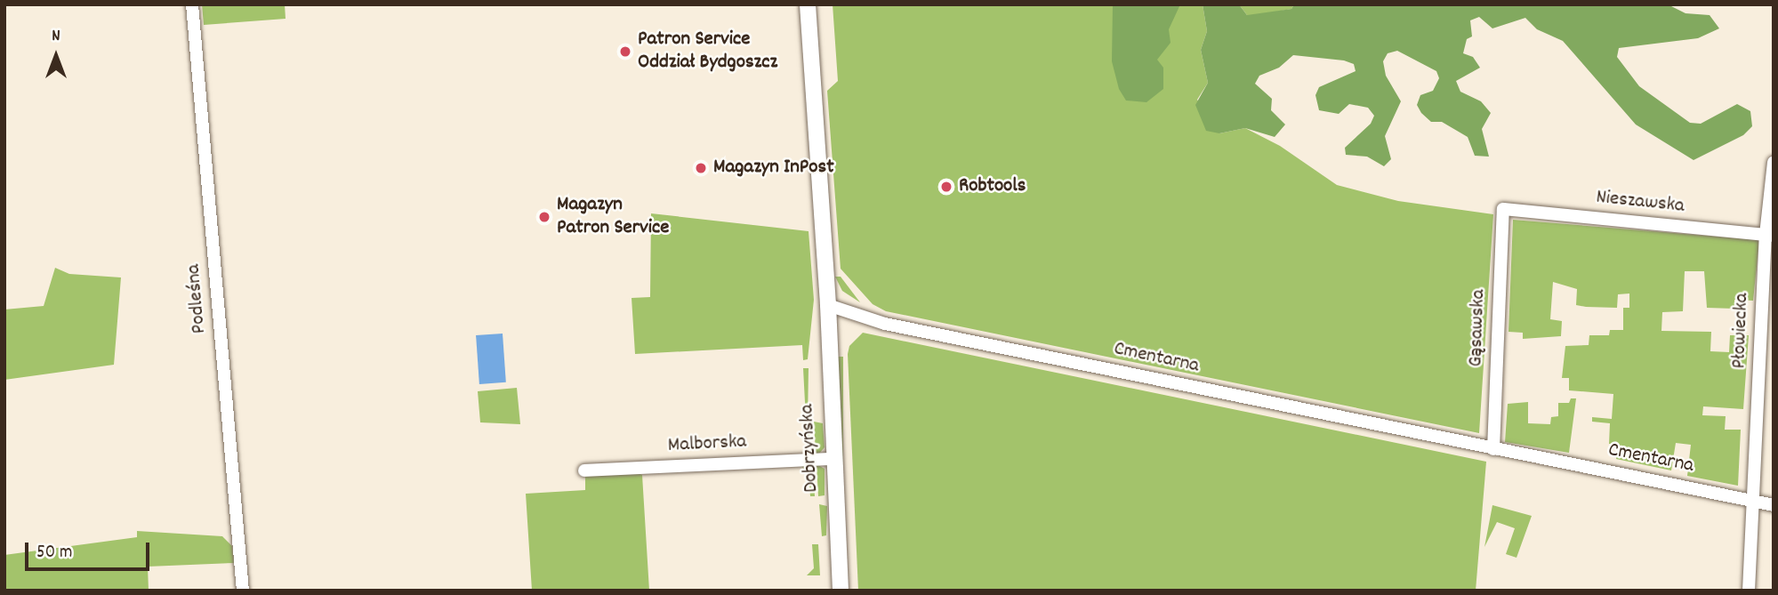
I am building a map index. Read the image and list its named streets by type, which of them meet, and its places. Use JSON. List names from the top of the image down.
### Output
{
  "streets": {
    "street": [
      "Nieszawska",
      "Podleśna",
      "Gąsawska",
      "Płowiecka",
      "Cmentarna",
      "Malborska",
      "Dobrzyńska"
    ]
  },
  "crossings": [
    ["Nieszawska", "Gąsawska"],
    ["Nieszawska", "Płowiecka"],
    ["Gąsawska", "Cmentarna"],
    ["Płowiecka", "Cmentarna"],
    ["Cmentarna", "Dobrzyńska"],
    ["Malborska", "Dobrzyńska"]
  ],
  "places": [
    "Patron Service Oddział Bydgoszcz",
    "Magazyn InPost",
    "Robtools",
    "Magazyn Patron Service"
  ],
  "scale_bar": "50 m",
  "north": "top"
}
